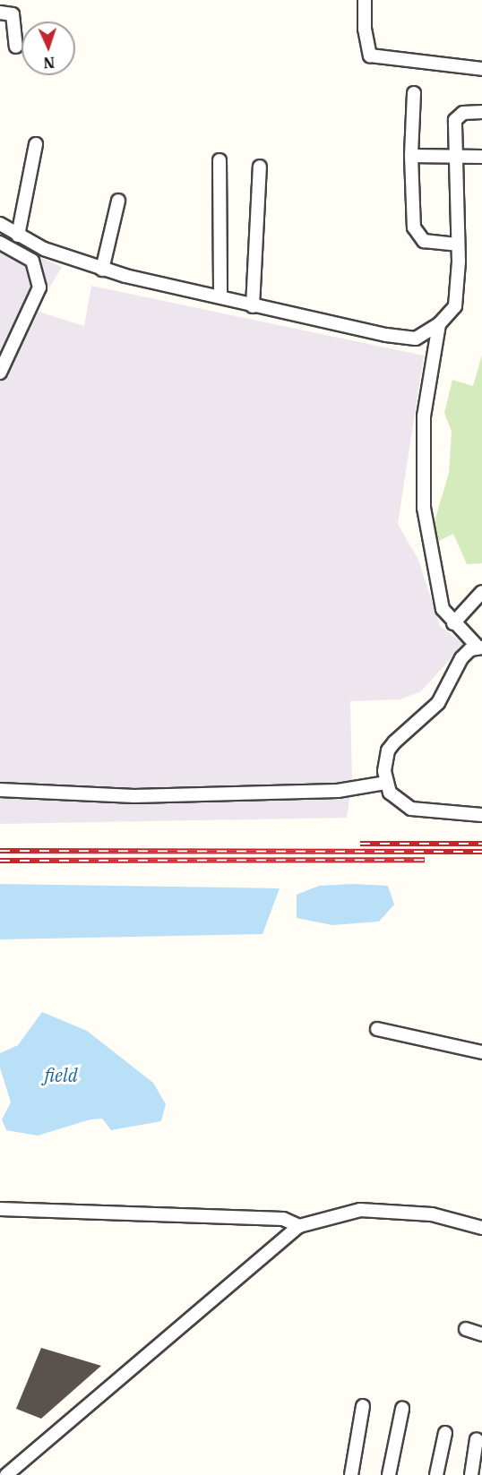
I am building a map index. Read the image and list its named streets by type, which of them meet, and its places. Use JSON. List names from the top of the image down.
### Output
{
  "water": ["field"],
  "north": "bottom"
}
